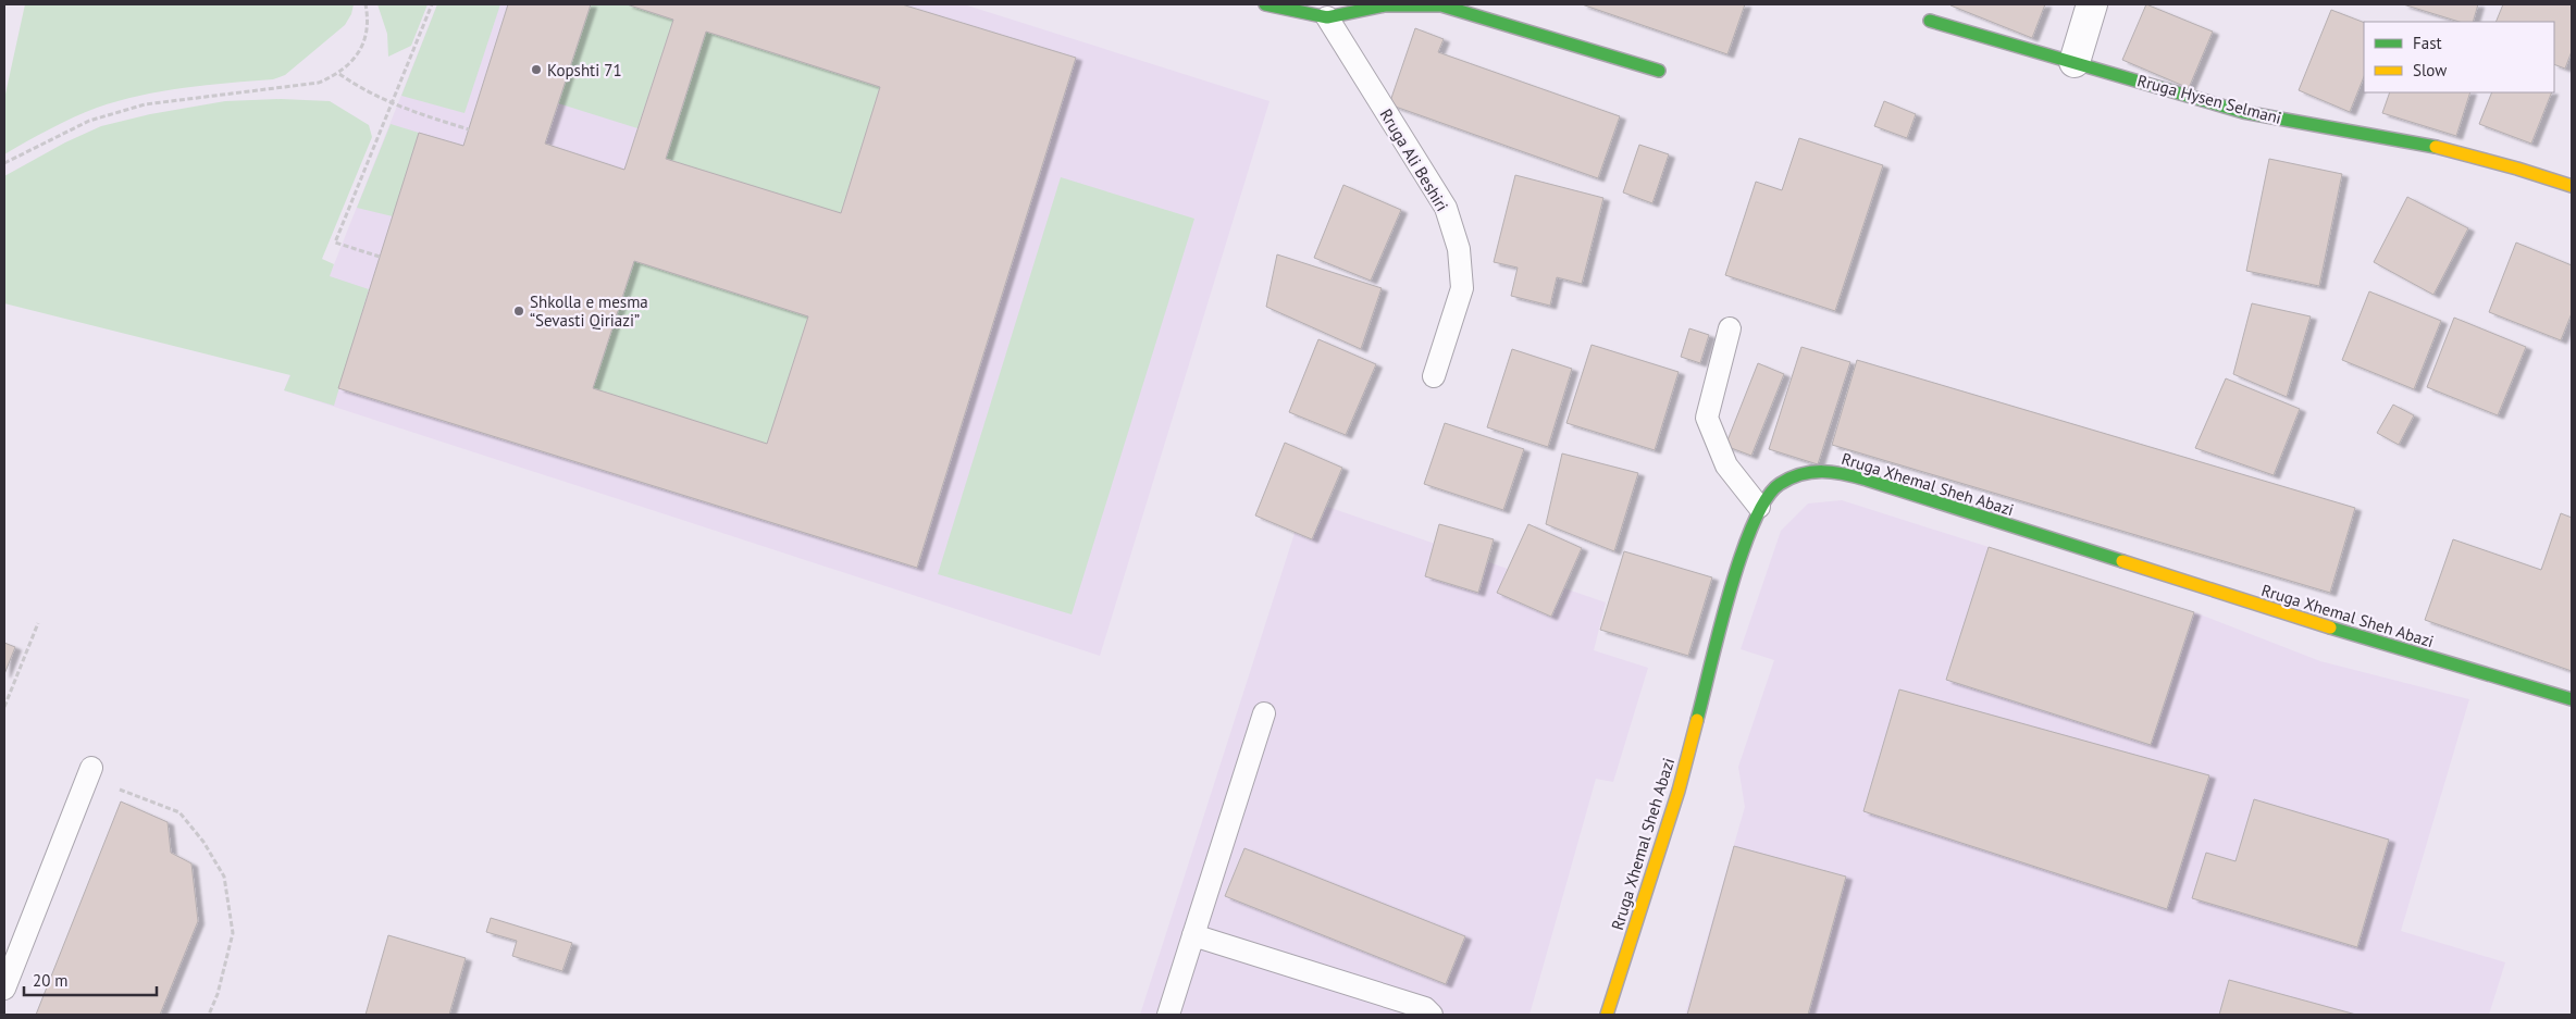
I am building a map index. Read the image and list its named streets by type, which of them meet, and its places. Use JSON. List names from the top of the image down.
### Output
{
  "streets": {
    "street": ["Rruga Hysen Selmani", "Rruga Xhemal Sheh Abazi"],
    "lane": ["Rruga Ali Beshiri"]
  },
  "places": ["Kopshti 71", "Shkolla e mesma “Sevasti Qiriazi”"],
  "legend": ["Fast", "Slow"],
  "scale_bar": "20 m"
}
